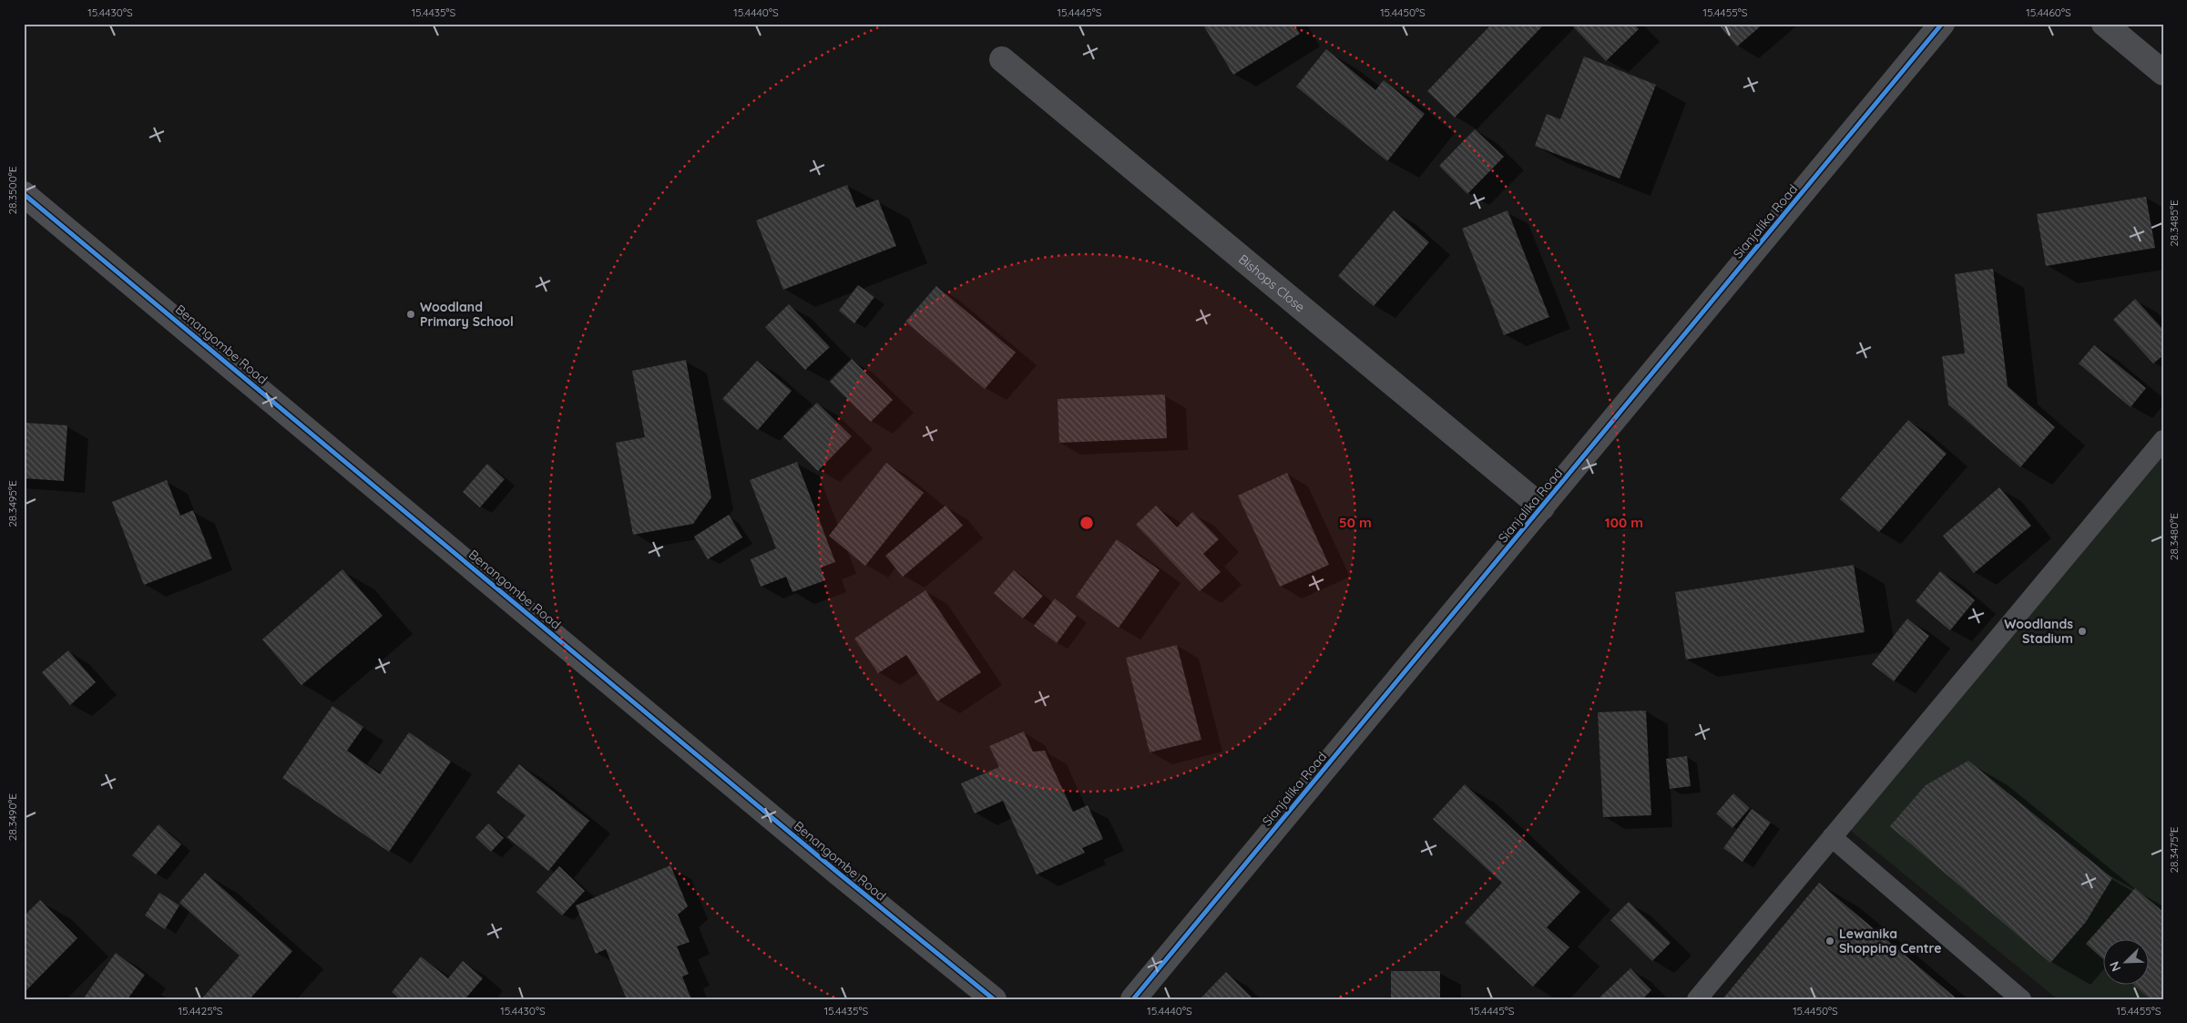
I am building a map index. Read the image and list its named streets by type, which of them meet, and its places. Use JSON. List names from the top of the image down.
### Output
{
  "streets": {
    "street": ["Sianjalika Road", "Bishops Close", "Benangombe Road"]
  },
  "crossings": [
    ["Sianjalika Road", "Bishops Close"]
  ],
  "places": ["Woodland Primary School", "Woodlands Stadium", "Lewanika Shopping Centre"],
  "north": "bottom left",
  "coordinates": [
    "15.4430°S",
    "15.4435°S",
    "15.4440°S",
    "15.4445°S",
    "15.4450°S",
    "15.4455°S",
    "15.4460°S",
    "28.3500°E",
    "28.3485°E",
    "28.3495°E",
    "28.3480°E",
    "28.3490°E",
    "28.3475°E",
    "15.4425°S"
  ],
  "rings": ["50 m", "100 m"]
}
